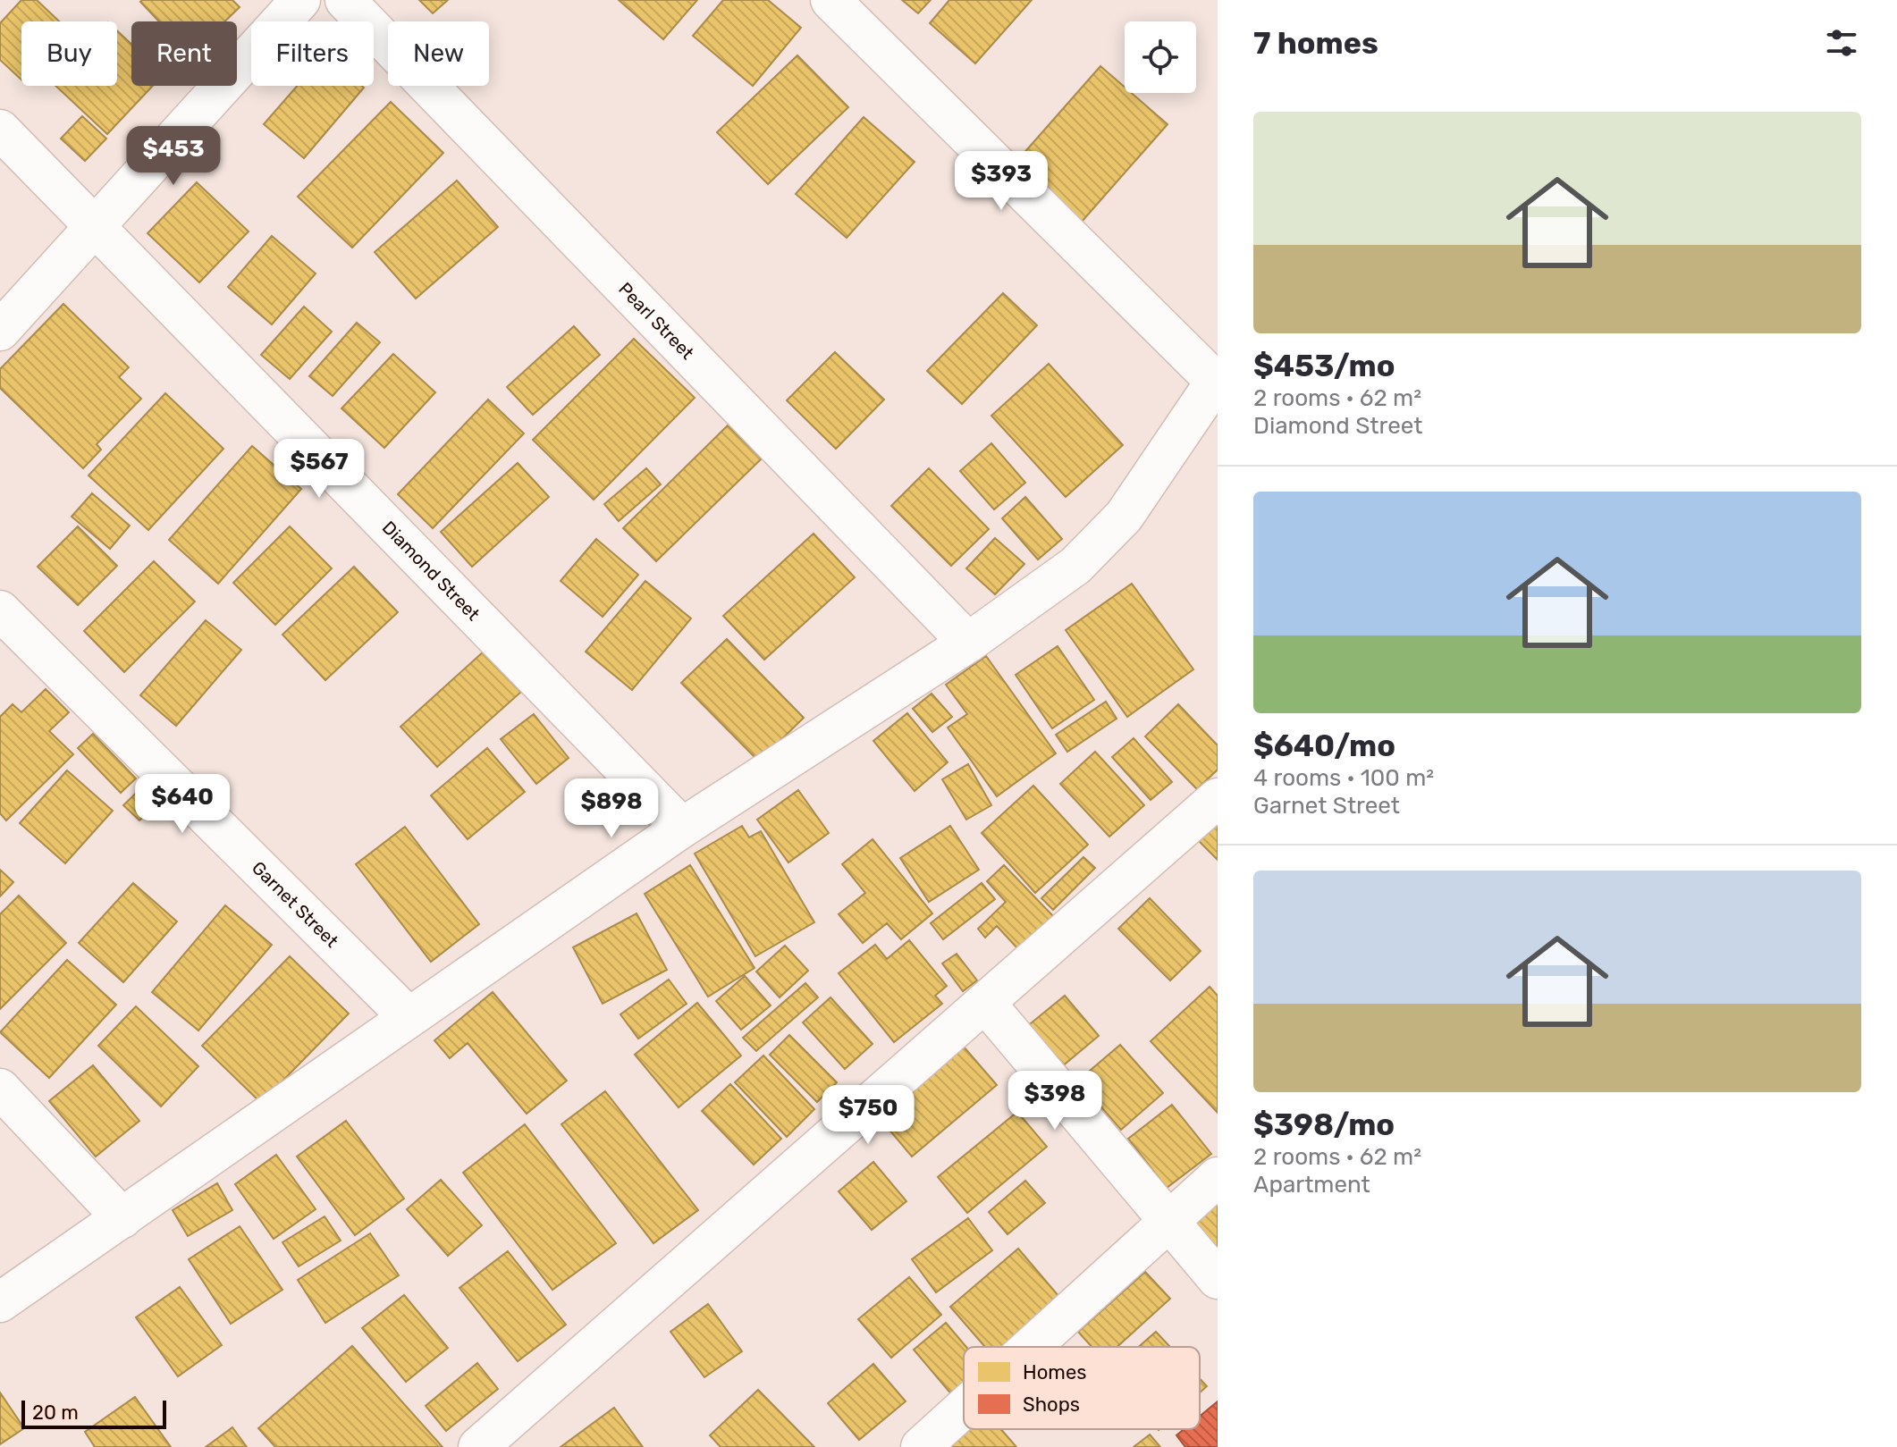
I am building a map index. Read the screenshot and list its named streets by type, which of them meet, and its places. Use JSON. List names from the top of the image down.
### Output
{
  "streets": {
    "street": ["Pearl Street", "Diamond Street", "Garnet Street"]
  },
  "legend": ["Homes", "Shops"],
  "scale_bar": "20 m",
  "page": {
    "heading": "7 homes",
    "chip": [
      "Buy",
      "Rent",
      "Filters",
      "New"
    ],
    "list": [
      {
        "name": "$453/mo",
        "note": "2 rooms · 62 m² · Diamond Street"
      },
      {
        "name": "$640/mo",
        "note": "4 rooms · 100 m² · Garnet Street"
      },
      {
        "name": "$398/mo",
        "note": "2 rooms · 62 m² · Apartment"
      }
    ],
    "price": [
      "$453",
      "$393",
      "$567",
      "$640",
      "$898",
      "$398",
      "$750"
    ],
    "scale": "20 m"
  }
}
